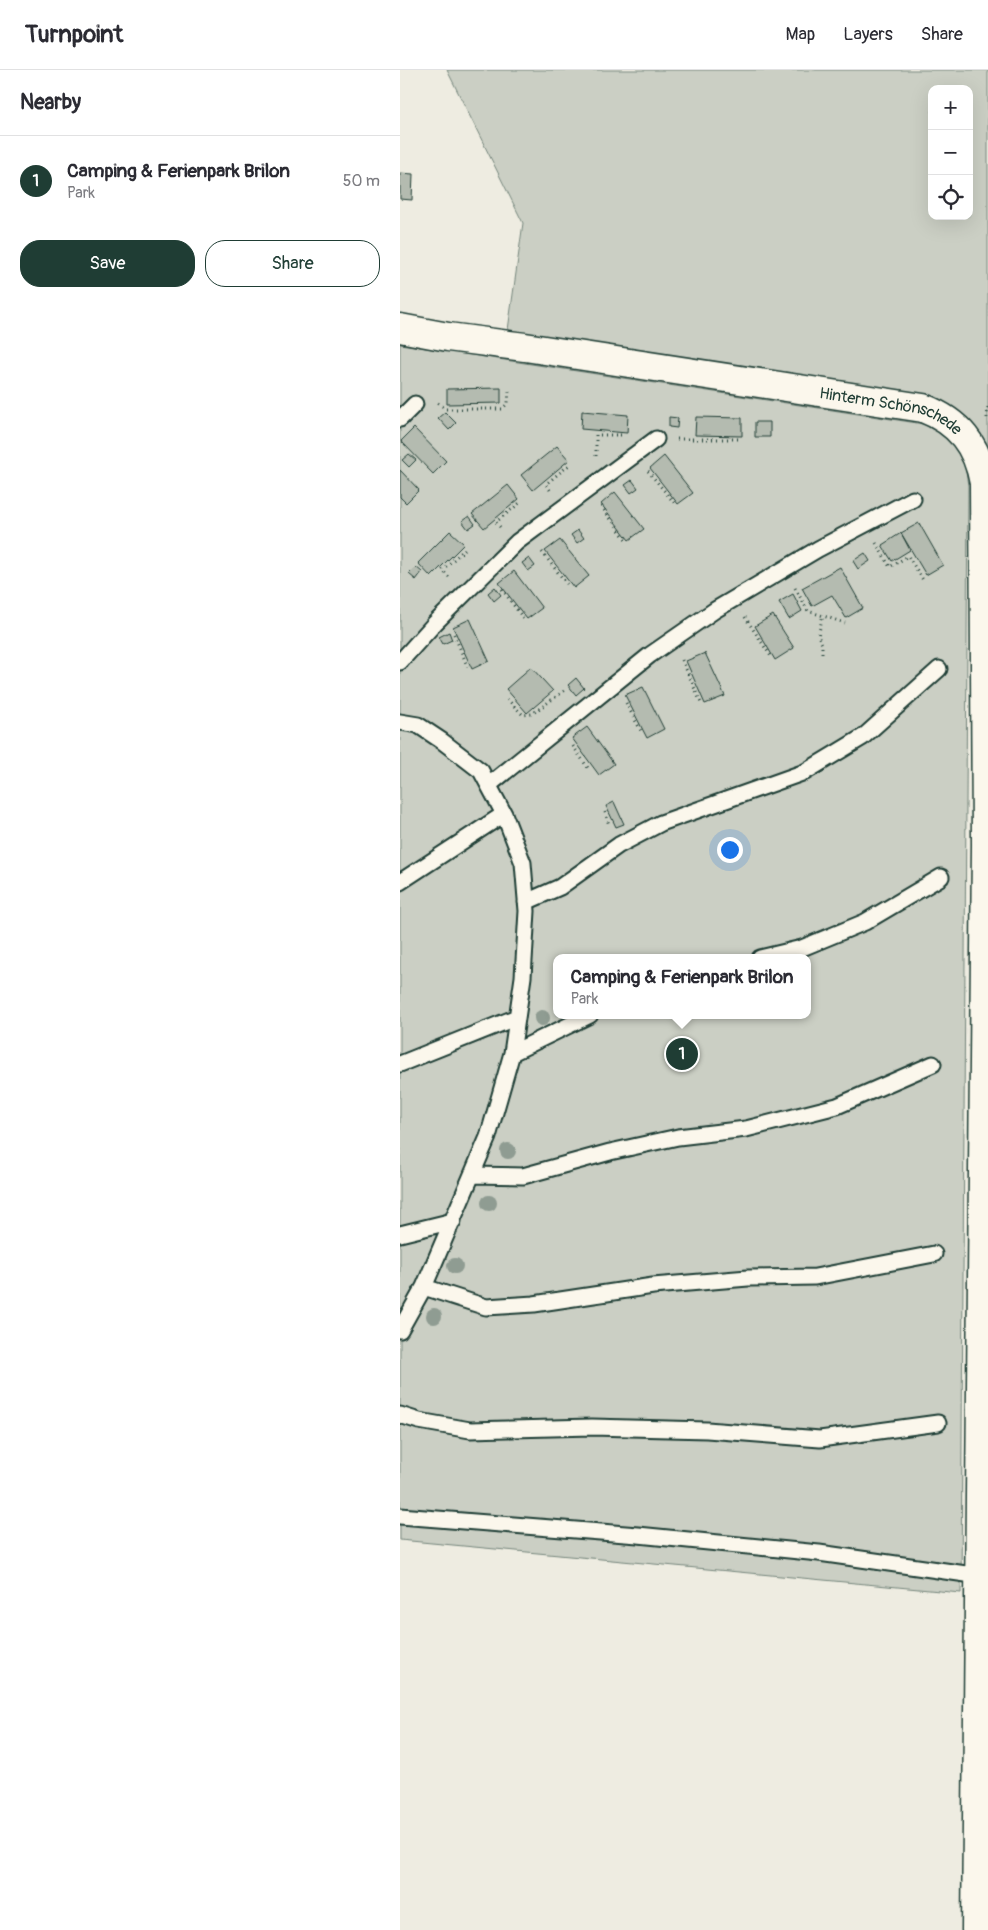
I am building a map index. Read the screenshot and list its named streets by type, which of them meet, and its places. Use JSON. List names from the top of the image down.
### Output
{
  "streets": {
    "street": ["Hinterm Schönschede"]
  },
  "page": {
    "header": "Turnpoint",
    "nav": ["Map", "Layers", "Share"],
    "heading": "Nearby",
    "map_buttons": ["+", "−"],
    "list": [
      {
        "mark": "1",
        "name": "Camping & Ferienpark Brilon",
        "note": "Park",
        "value": "50 m"
      }
    ],
    "buttons": ["Save", "Share"],
    "popup": ["Camping & Ferienpark Brilon", "Park"],
    "pins": "1"
  }
}
